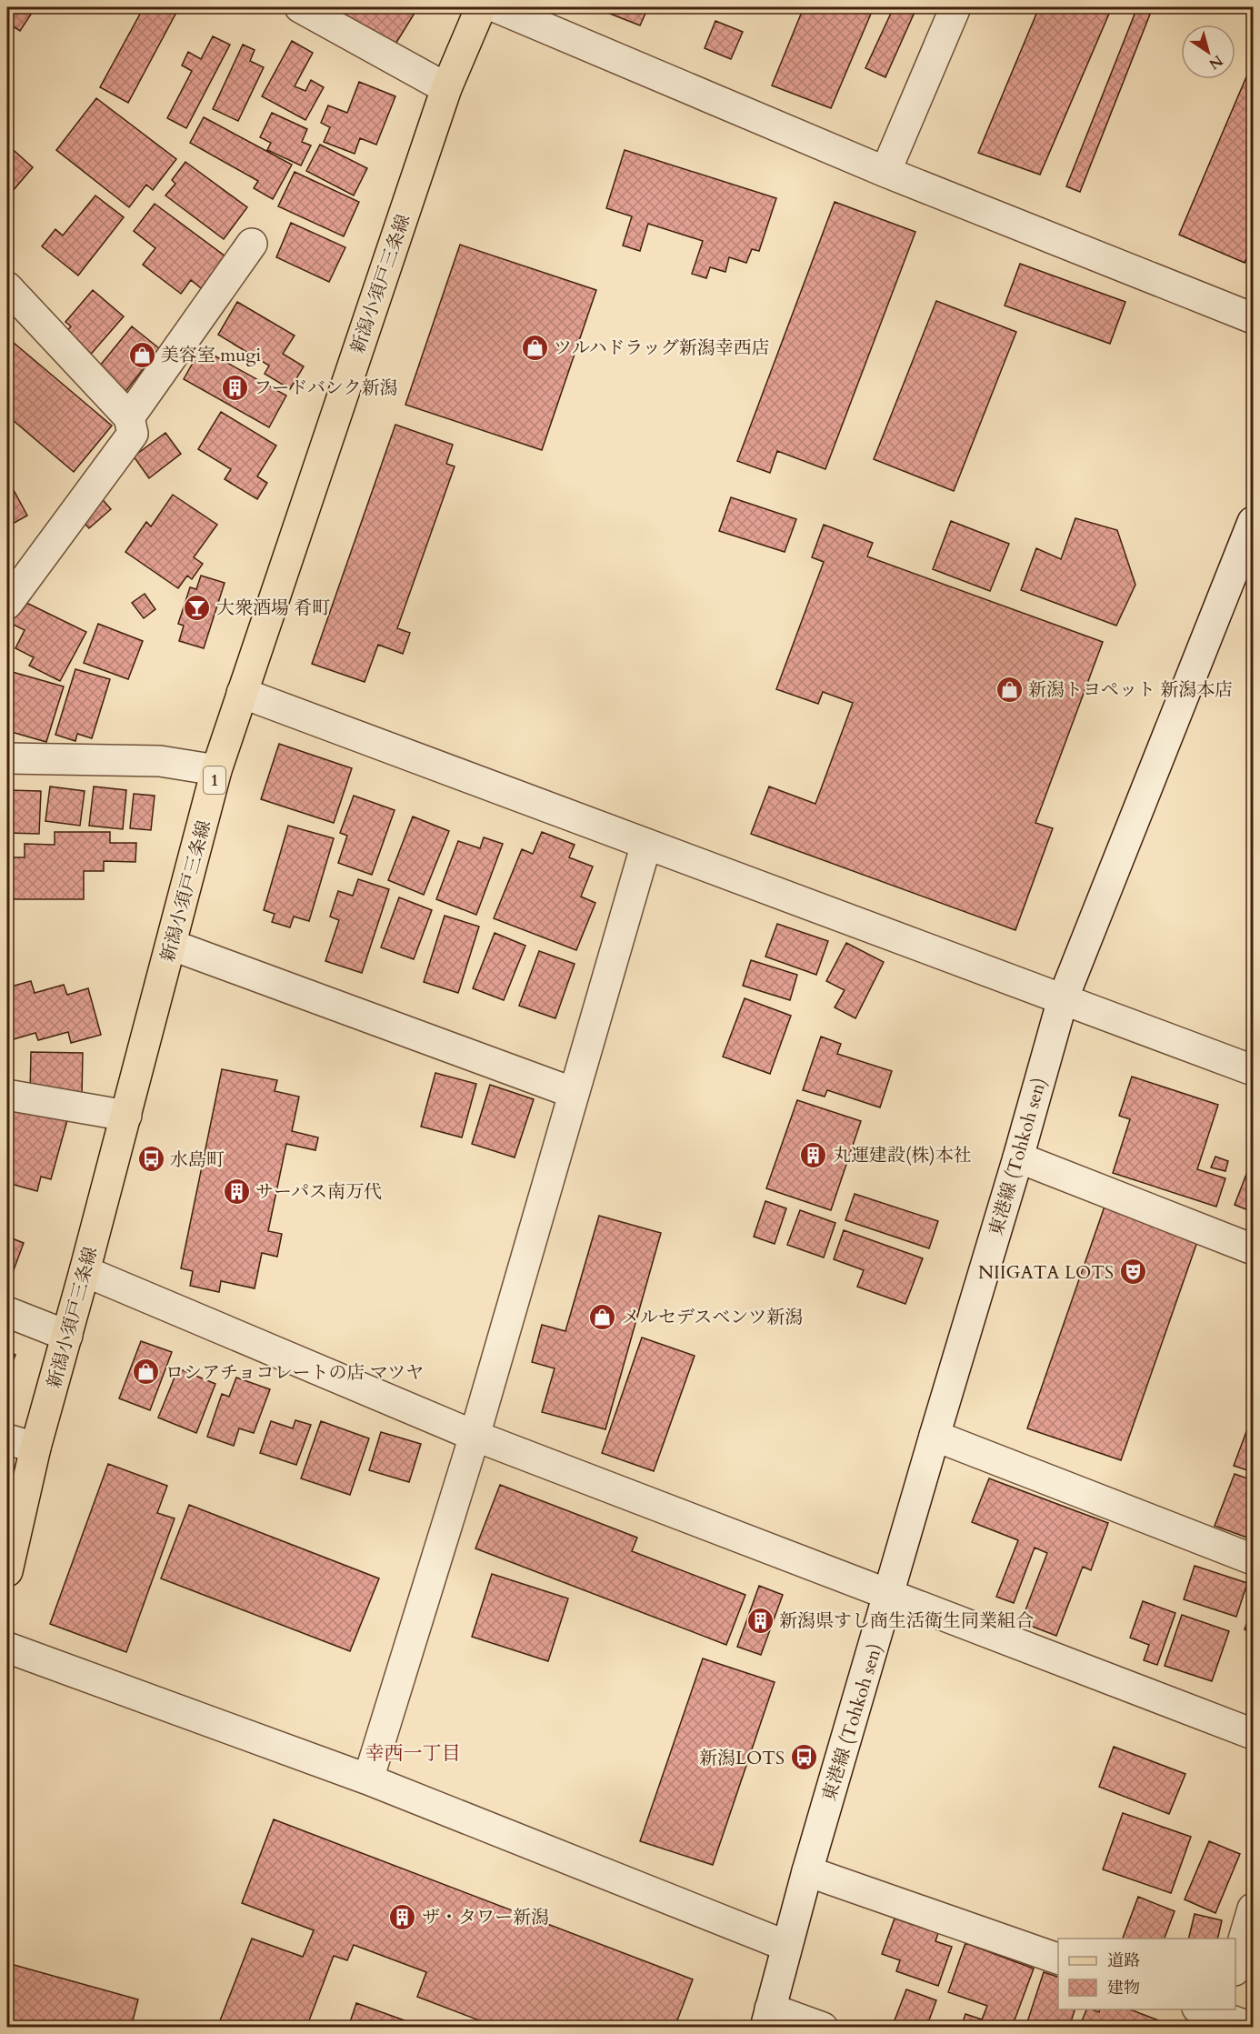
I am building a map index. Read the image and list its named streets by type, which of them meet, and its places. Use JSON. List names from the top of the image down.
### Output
{
  "streets": {
    "main road": ["新潟小須戸三条線", "1"],
    "street": ["東港線 (Tohkoh sen)"]
  },
  "districts": ["幸西一丁目"],
  "places": {
    "shop": [
      "ツルハドラッグ新潟幸西店",
      "美容室 mugi",
      "新潟トヨペット 新潟本店",
      "メルセデスベンツ新潟",
      "ロシアチョコレートの店 マツヤ"
    ],
    "building": [
      "フードバンク新潟",
      "丸運建設(株)本社",
      "サーパス南万代",
      "新潟県すし商生活衛生同業組合",
      "ザ・タワー新潟"
    ],
    "bar": ["大衆酒場 肴町"],
    "bus stop": ["水島町", "新潟LOTS"],
    "theatre": ["NIIGATA LOTS"]
  },
  "legend": ["道路", "建物"],
  "north": "bottom right"
}
